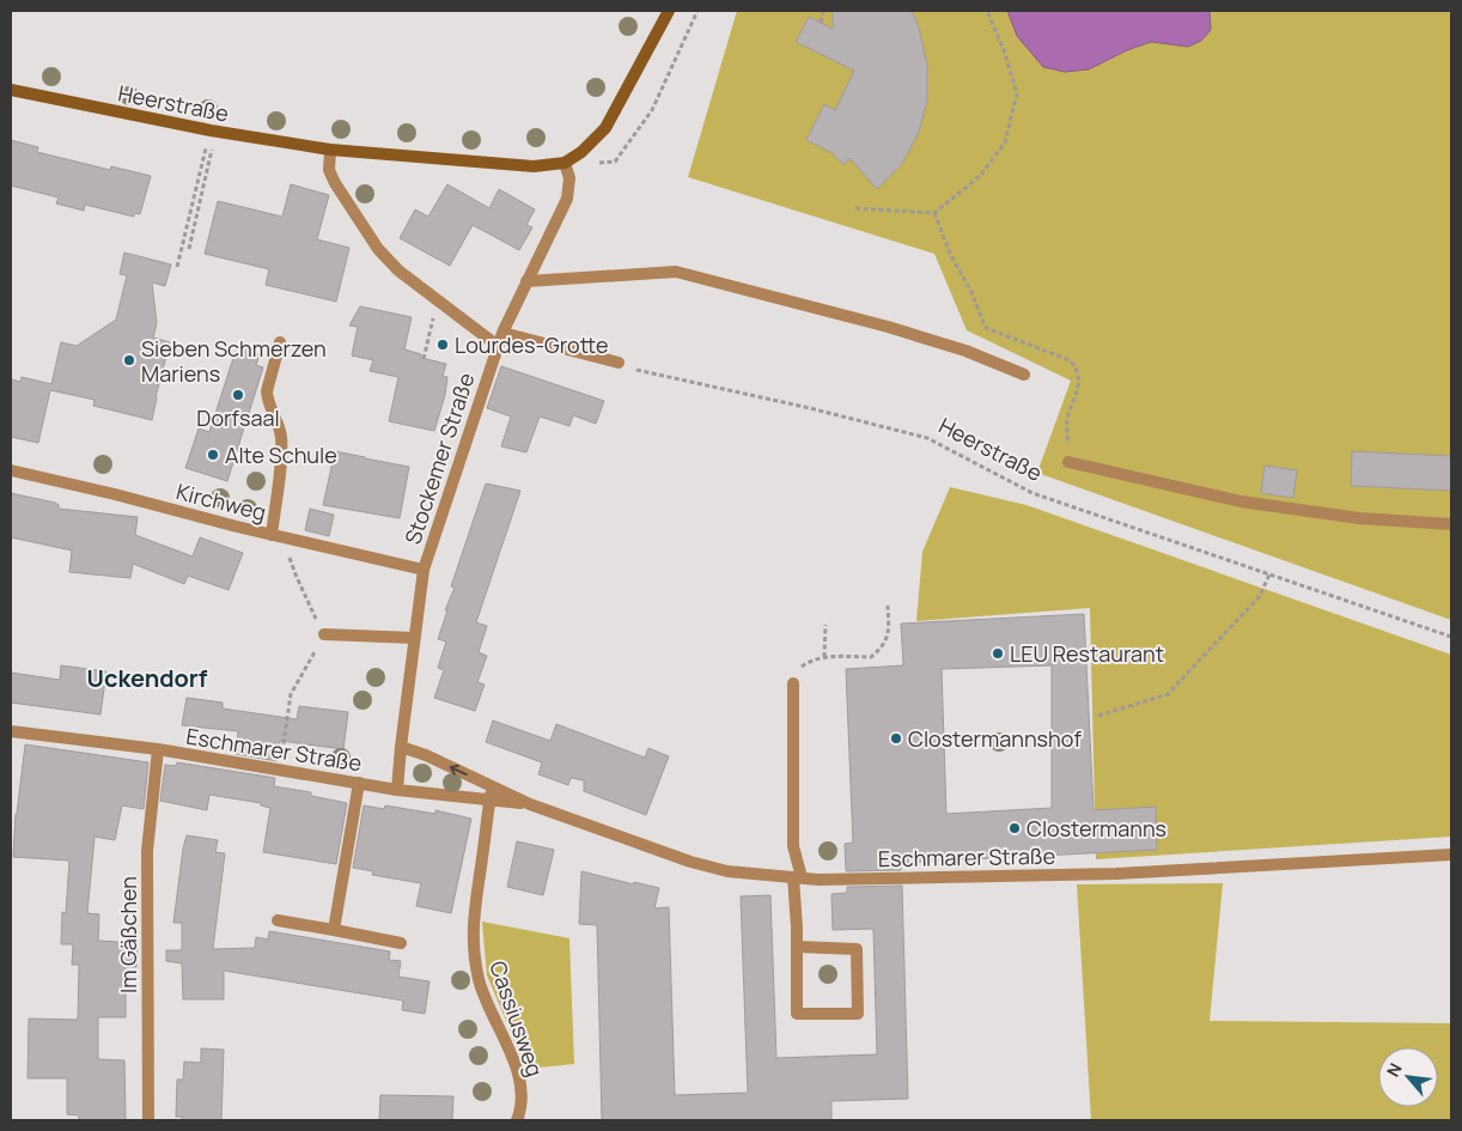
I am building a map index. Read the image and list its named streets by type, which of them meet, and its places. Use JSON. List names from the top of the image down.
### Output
{
  "streets": {
    "main road": ["Heerstraße"],
    "street": [
      "Stockemer Straße",
      "Kirchweg",
      "Eschmarer Straße",
      "Im Gäßchen",
      "Cassiusweg"
    ]
  },
  "crossings": [
    ["Heerstraße", "Stockemer Straße"],
    ["Stockemer Straße", "Kirchweg"],
    ["Stockemer Straße", "Eschmarer Straße"],
    ["Eschmarer Straße", "Im Gäßchen"],
    ["Eschmarer Straße", "Cassiusweg"]
  ],
  "districts": ["Uckendorf"],
  "places": [
    "Lourdes-Grotte",
    "Sieben Schmerzen Mariens",
    "Dorfsaal",
    "Alte Schule",
    "LEU Restaurant",
    "Clostermannshof",
    "Clostermanns"
  ],
  "north": "top left"
}
